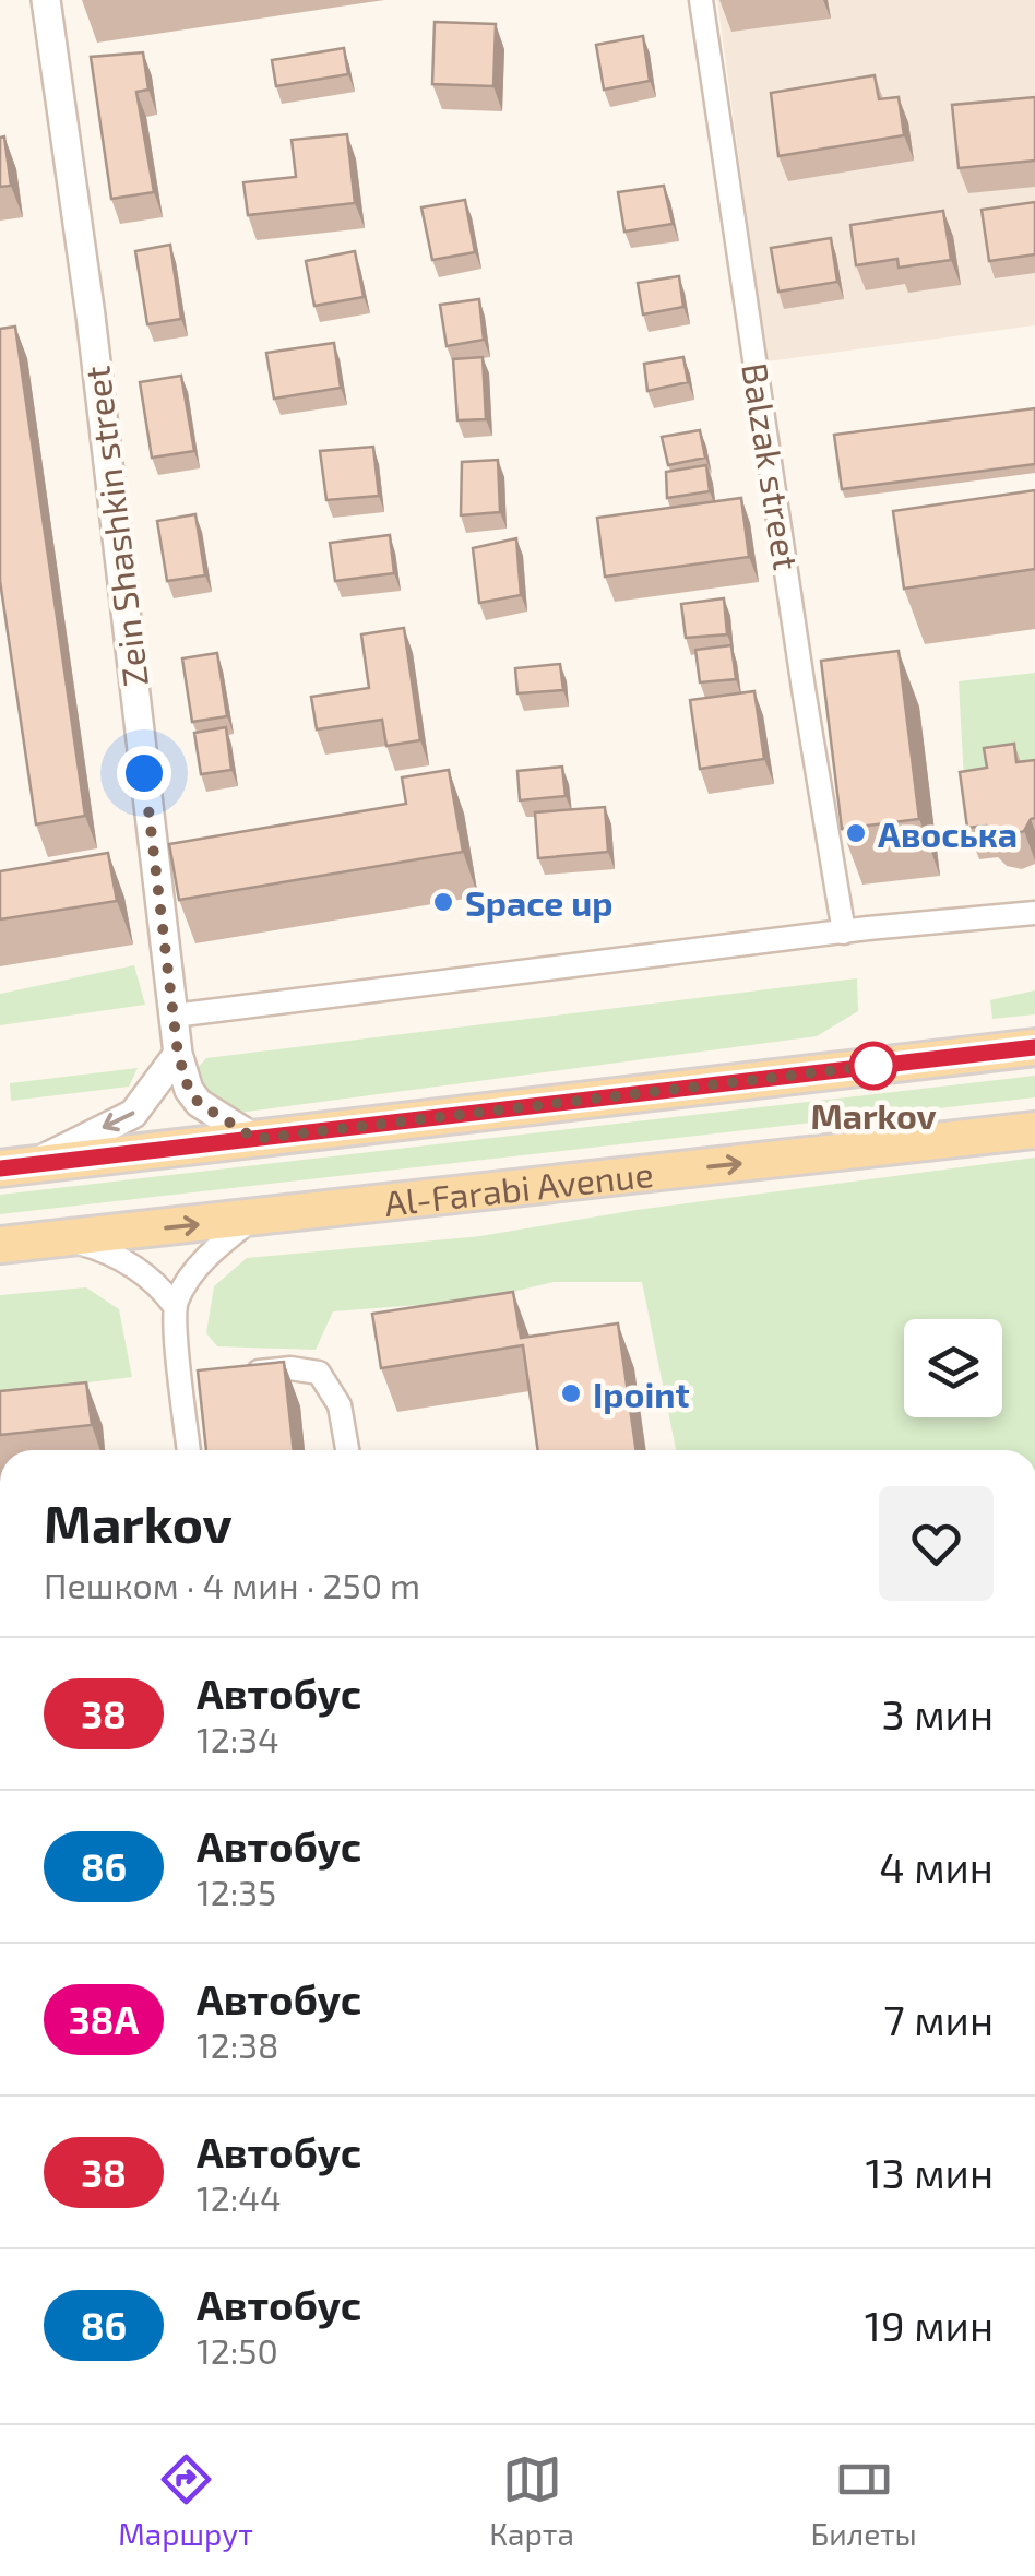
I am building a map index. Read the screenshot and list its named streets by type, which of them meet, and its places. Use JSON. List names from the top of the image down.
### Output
{
  "streets": {
    "main road": ["Al-Farabi Avenue"],
    "street": ["Balzak street", "Zein Shashkin street"]
  },
  "places": [
    "Авоська",
    "Space up",
    "Markov",
    "Ipoint"
  ],
  "lines": ["bus line 38"],
  "page": {
    "heading": ["Markov", "Пешком · 4 мин · 250 m"],
    "list": [
      {
        "mark": "38",
        "name": "Автобус",
        "note": "12:34",
        "value": "3 мин"
      },
      {
        "mark": "86",
        "name": "Автобус",
        "note": "12:35",
        "value": "4 мин"
      },
      {
        "mark": "38А",
        "name": "Автобус",
        "note": "12:38",
        "value": "7 мин"
      },
      {
        "mark": "38",
        "name": "Автобус",
        "note": "12:44",
        "value": "13 мин"
      },
      {
        "mark": "86",
        "name": "Автобус",
        "note": "12:50",
        "value": "19 мин"
      }
    ],
    "tabs": ["Маршрут", "Карта", "Билеты"]
  }
}
